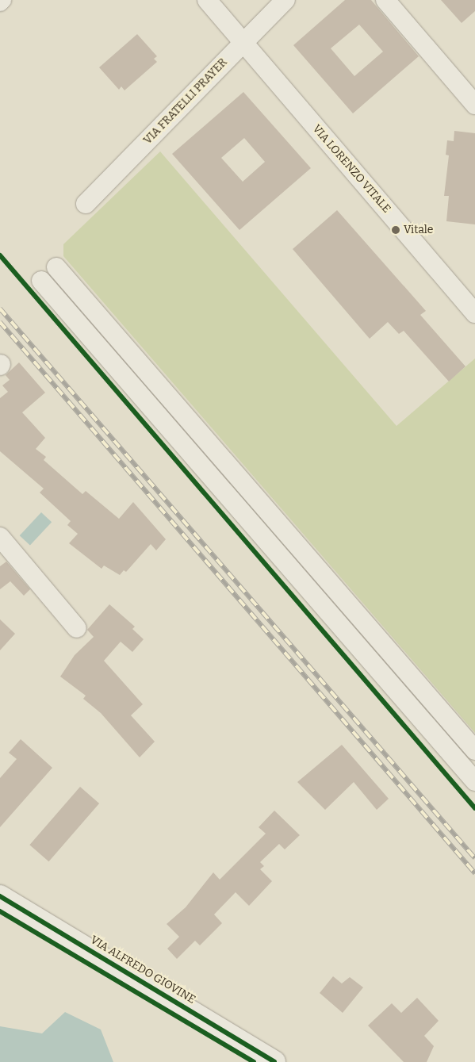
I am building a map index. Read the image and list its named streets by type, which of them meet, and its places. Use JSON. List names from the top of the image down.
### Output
{
  "streets": {
    "main road": ["VIA ALFREDO GIOVINE"],
    "street": ["VIA FRATELLI PRAYER", "VIA LORENZO VITALE"]
  },
  "crossings": [
    ["VIA FRATELLI PRAYER", "VIA LORENZO VITALE"]
  ],
  "places": ["Vitale"]
}
